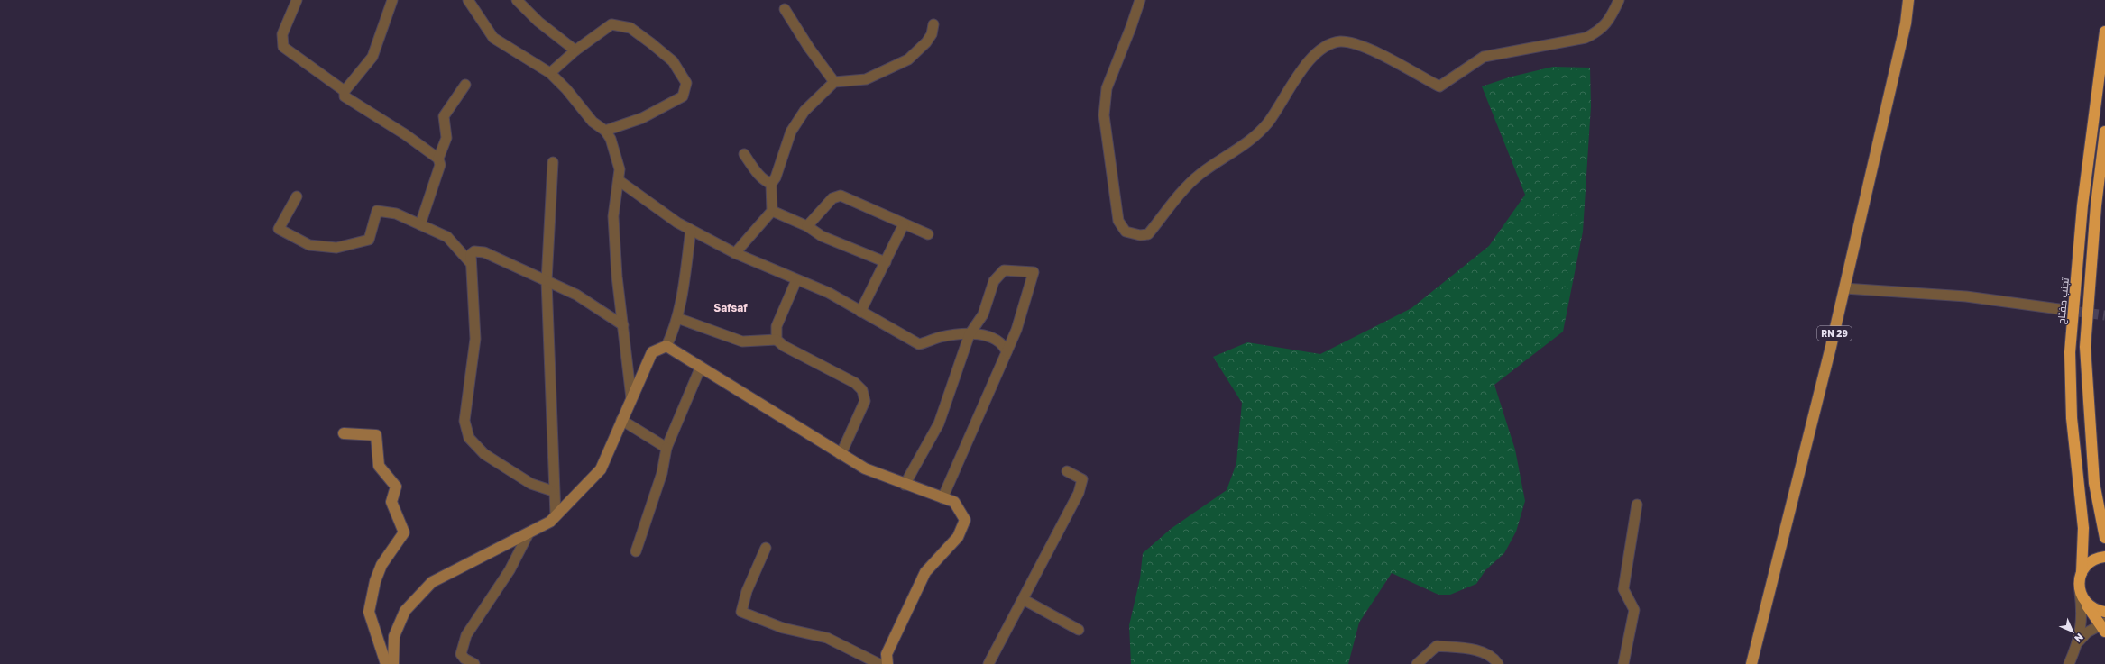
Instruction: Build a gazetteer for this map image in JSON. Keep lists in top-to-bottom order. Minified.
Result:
{"streets":{"highway":["تجنب مفتاح"],"main road":["RN 29"]},"districts":["Safsaf"],"north":"bottom right"}
